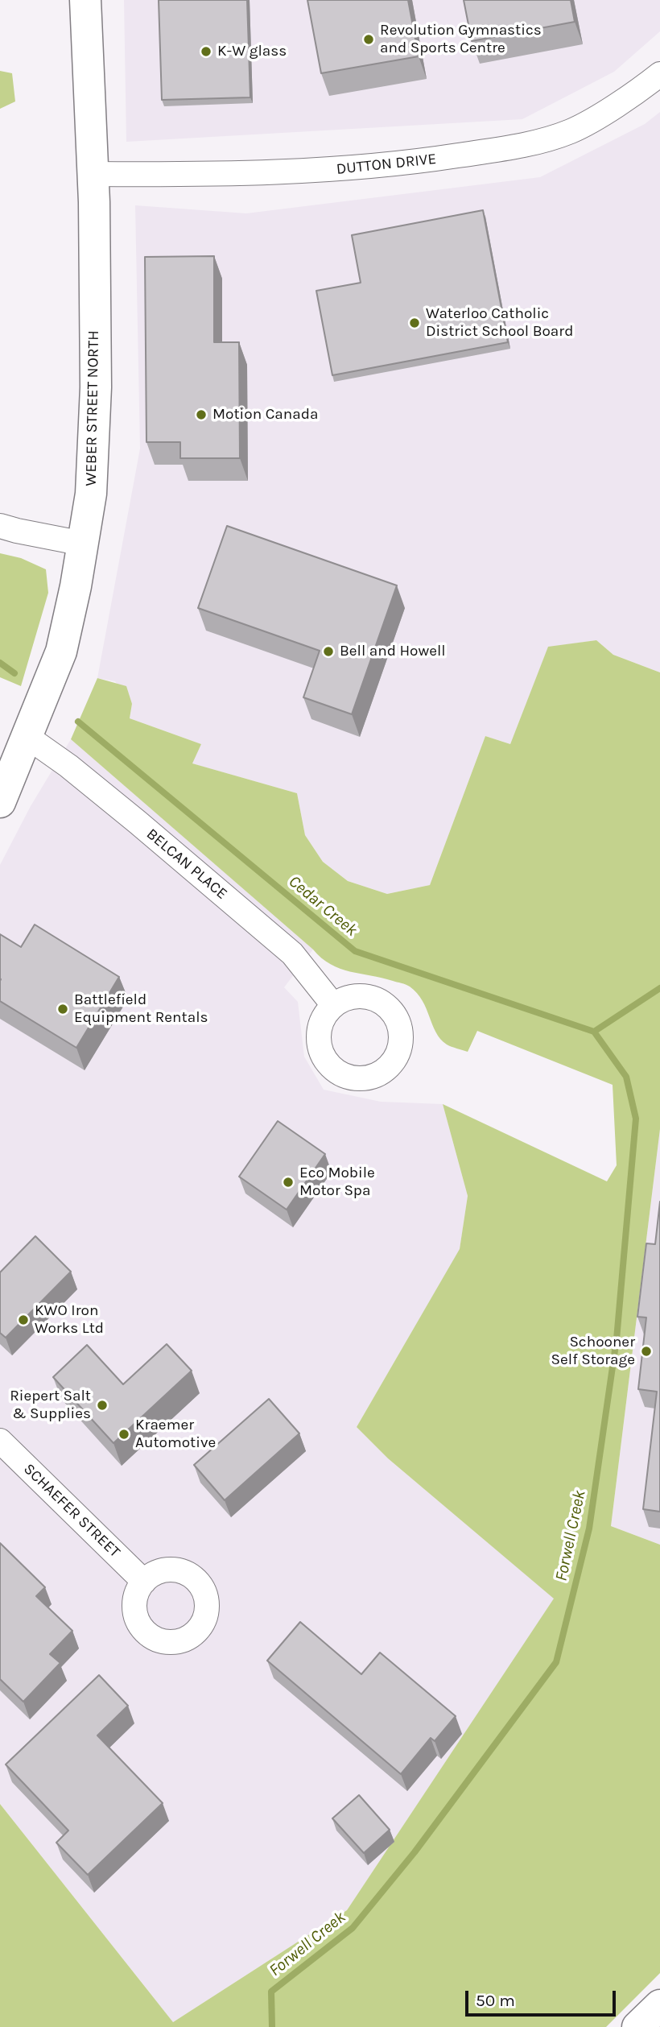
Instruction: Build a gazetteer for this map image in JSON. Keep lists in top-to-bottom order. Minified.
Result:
{"streets":{"main road":["WEBER STREET NORTH"],"street":["DUTTON DRIVE","BELCAN PLACE","SCHAEFER STREET"]},"crossings":[["DUTTON DRIVE","WEBER STREET NORTH"],["WEBER STREET NORTH","BELCAN PLACE"]],"water":["Cedar Creek","Forwell Creek"],"places":["Revolution Gymnastics and Sports Centre","K-W glass","Waterloo Catholic District School Board","Motion Canada","Bell and Howell","Battlefield Equipment Rentals","Eco Mobile Motor Spa","KWO Iron Works Ltd","Schooner Self Storage","Riepert Salt & Supplies","Kraemer Automotive"],"scale_bar":"50 m"}
